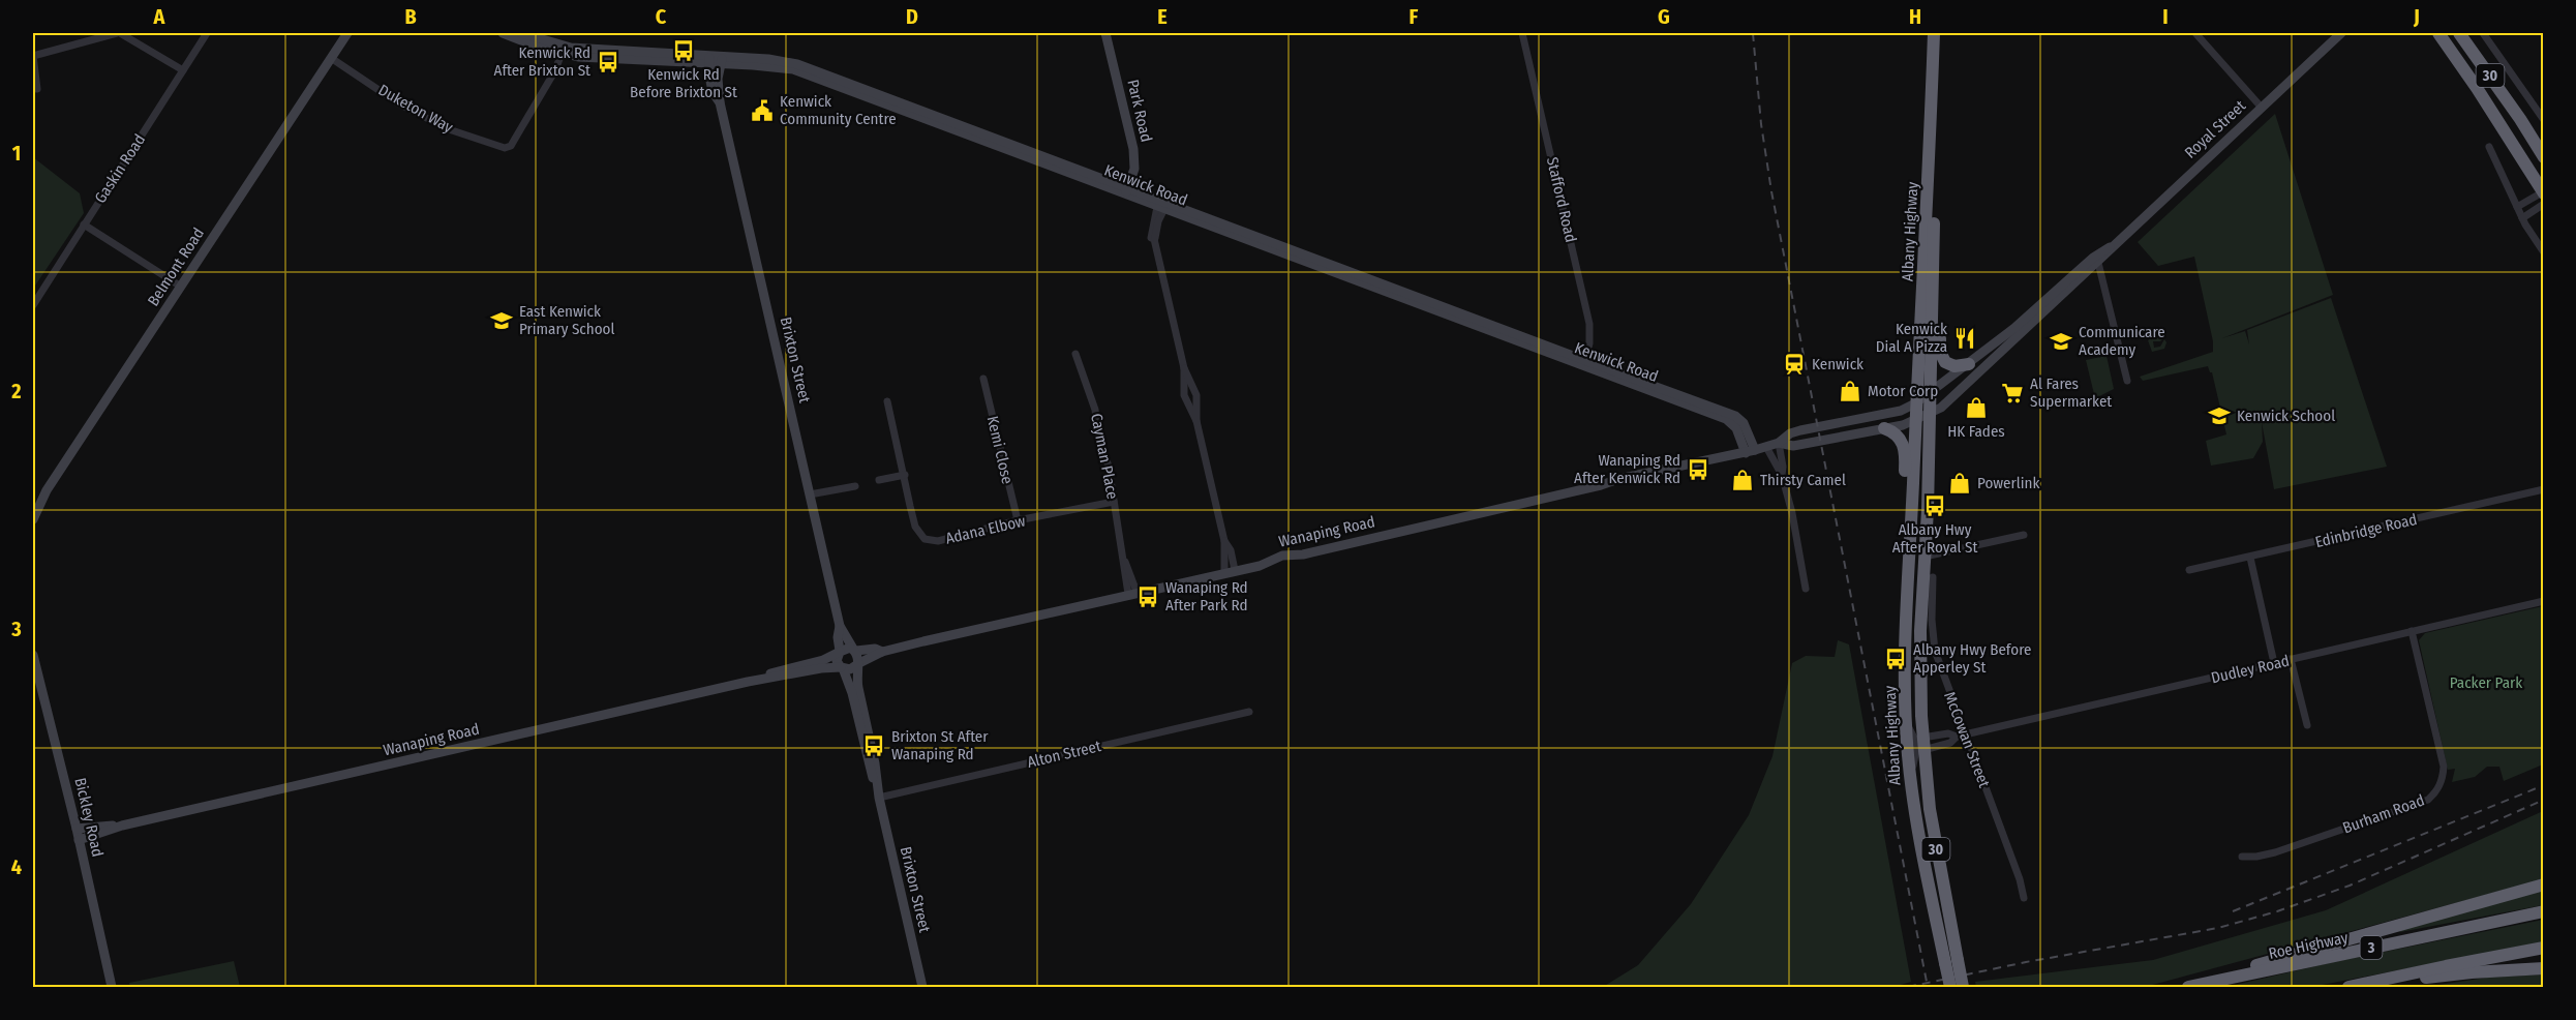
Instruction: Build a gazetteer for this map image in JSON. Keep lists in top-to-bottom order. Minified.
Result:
{"streets":{"highway":["30","Albany Highway","Roe Highway","3"],"main road":["Park Road","Royal Street","Kenwick Road","Belmont Road","Brixton Street","Wanaping Road","Bickley Road"],"street":["Duketon Way","Gaskin Road","Stafford Road","Kemi Close","Cayman Place","Adana Elbow","Edinbridge Road","Dudley Road","McCowan Street","Alton Street","Burham Road"]},"crossings":[["Duketon Way","Kenwick Road"],["Duketon Way","Belmont Road"],["Park Road","Kenwick Road"],["Royal Street","Albany Highway"],["Royal Street","Wanaping Road"],["Kenwick Road","Stafford Road"],["Kenwick Road","Brixton Street"],["Kenwick Road","Wanaping Road"],["Albany Highway","Wanaping Road"],["Albany Highway","Dudley Road"],["Brixton Street","Wanaping Road"],["Brixton Street","Alton Street"],["Kemi Close","Adana Elbow"],["Cayman Place","Adana Elbow"],["Cayman Place","Wanaping Road"],["Wanaping Road","Bickley Road"],["Dudley Road","McCowan Street"],["Dudley Road","Burham Road"]],"parks":["Packer Park"],"places":{"bus stop":["Kenwick Rd Before Brixton St","Kenwick Rd After Brixton St","Wanaping Rd After Kenwick Rd","Albany Hwy After Royal St","Wanaping Rd After Park Rd","Albany Hwy Before Apperley St","Brixton St After Wanaping Rd"],"public building":["Kenwick Community Centre"],"school or university":["East Kenwick Primary School","Communicare Academy","Kenwick School"],"restaurant":["Kenwick Dial A Pizza"],"station":["Kenwick"],"shop":["Motor Corp","HK Fades","Thirsty Camel","Powerlink"],"supermarket":["Al Fares Supermarket"]},"grid":{"columns":["A","B","C","D","E","F","G","H","I","J"],"rows":["1","2","3","4"]}}
